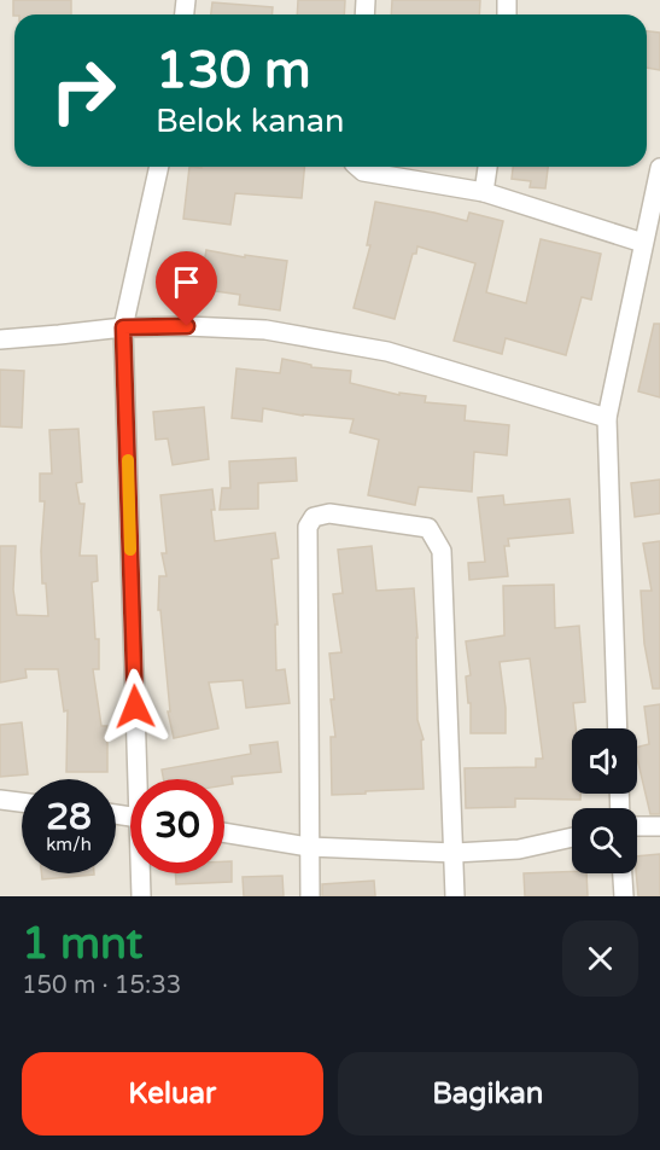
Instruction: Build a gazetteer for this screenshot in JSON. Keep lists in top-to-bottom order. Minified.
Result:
{"page":{"turn":["130 m","Belok kanan"],"speed":"28 km/h","limit":"30","heading":["1 mnt","150 m · 15:33"],"buttons":["Keluar","Bagikan"]}}
